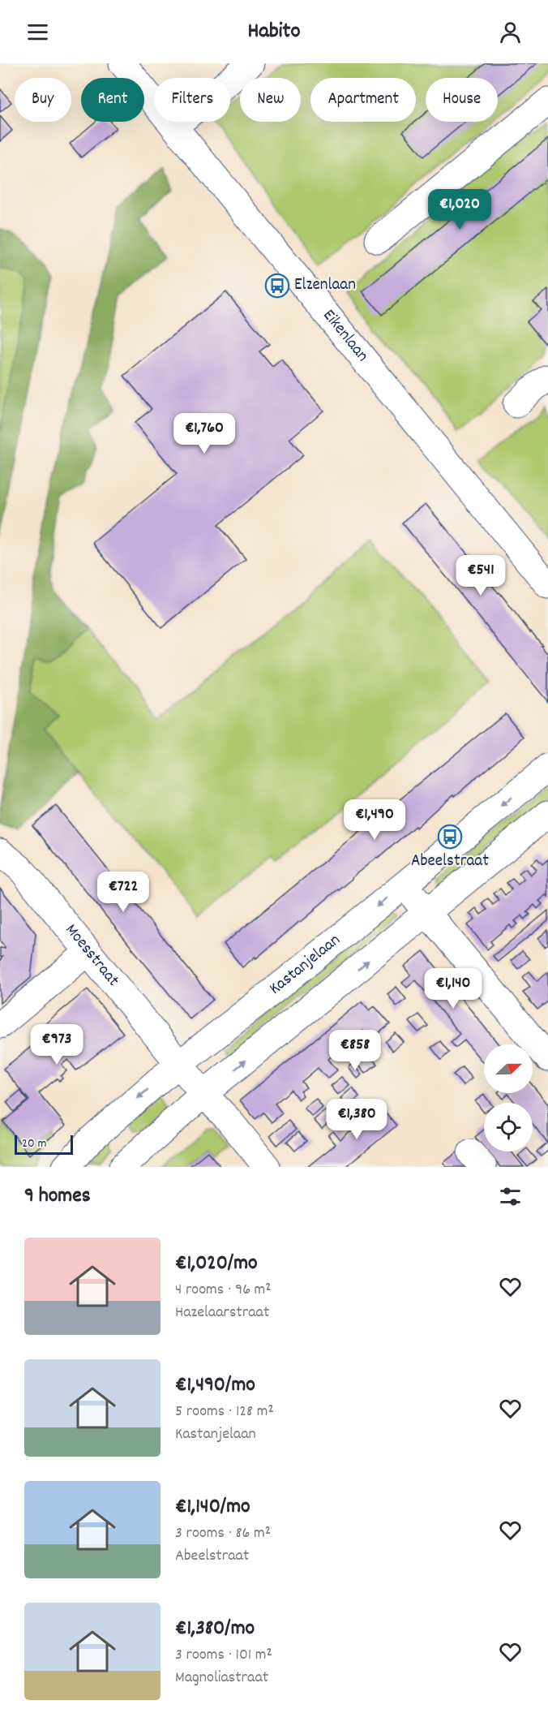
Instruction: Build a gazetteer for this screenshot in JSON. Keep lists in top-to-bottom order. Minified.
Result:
{"streets":{"street":["Eikenlaan","Moesstraat","Kastanjelaan"]},"crossings":[["Moesstraat","Kastanjelaan"]],"places":{"bus stop":["Elzenlaan","Abeelstraat"]},"scale_bar":"20 m","north":"right","page":{"header":"Habito","chip":["Buy","Rent","Filters","New","Apartment","House"],"price":["€1,020","€1,760","€541","€1,490","€722","€1,140","€973","€858","€1,380"],"scale":"20 m","heading":"9 homes","list":[{"name":"€1,020/mo","note":"4 rooms · 96 m² · Hazelaarstraat"},{"name":"€1,490/mo","note":"5 rooms · 128 m² · Kastanjelaan"},{"name":"€1,140/mo","note":"3 rooms · 86 m² · Abeelstraat"},{"name":"€1,380/mo","note":"3 rooms · 101 m² · Magnoliastraat"}]}}
